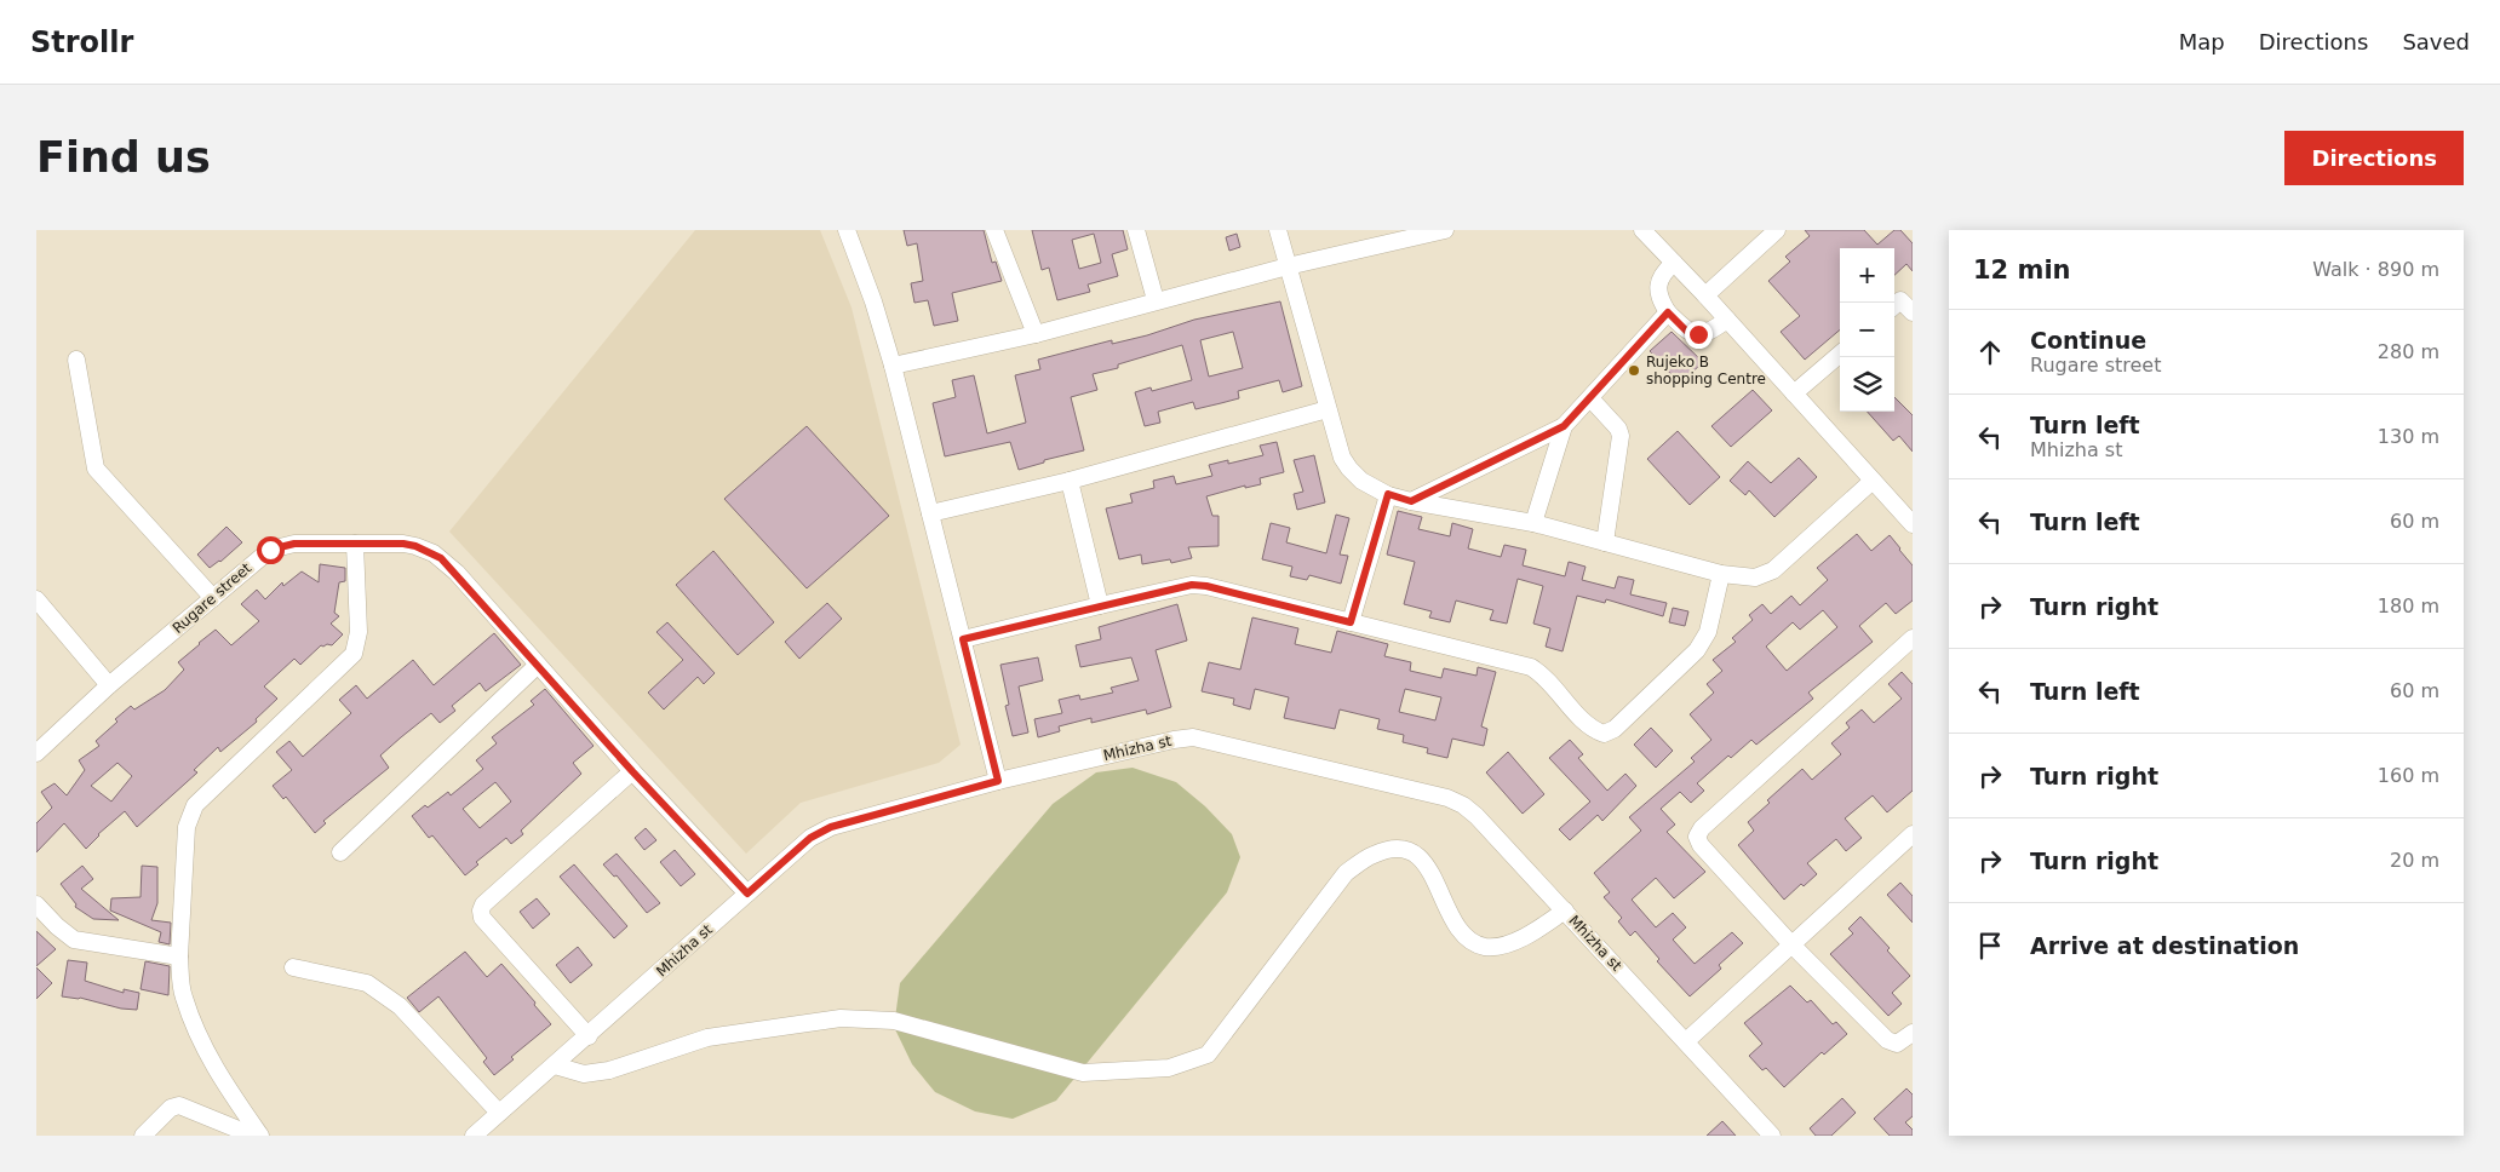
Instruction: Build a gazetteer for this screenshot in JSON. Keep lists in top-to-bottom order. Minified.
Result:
{"streets":{"street":["Rugare street","Mhizha st"]},"crossings":[["Rugare street","Mhizha st"]],"places":["Rujeko B shopping Centre"],"page":{"header":"Strollr","nav":["Map","Directions","Saved"],"buttons":"Directions","title":"Find us","heading":["12 min","Walk · 890 m"],"map_buttons":["+","−"],"list":[["Continue","Rugare street","280 m"],["Turn left","Mhizha st","130 m"],["Turn left","60 m"],["Turn right","180 m"],["Turn left","60 m"],["Turn right","160 m"],["Turn right","20 m"],"Arrive at destination"]}}
